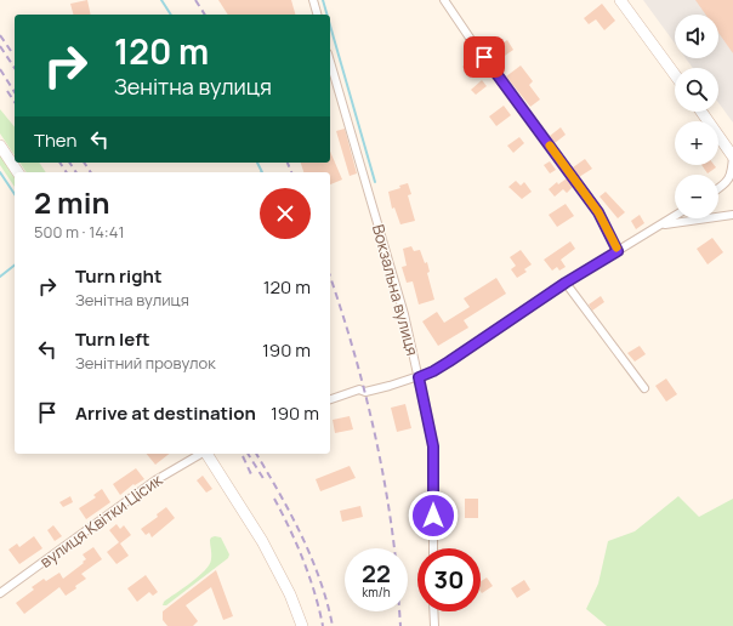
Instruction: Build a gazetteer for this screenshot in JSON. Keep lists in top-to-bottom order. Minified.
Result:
{"streets":{"street":["Вокзальна вулиця","вулиця Квітки Цісик"]},"page":{"map_buttons":["+","−"],"turn":["120 m","Зенітна вулиця"],"then":"Then","heading":["2 min","500 m · 14:41"],"list":[{"name":"Turn right","note":"Зенітна вулиця","value":"120 m"},{"name":"Turn left","note":"Зенітний провулок","value":"190 m"},{"name":"Arrive at destination","value":"190 m"}],"speed":"22 km/h","limit":"30"}}
